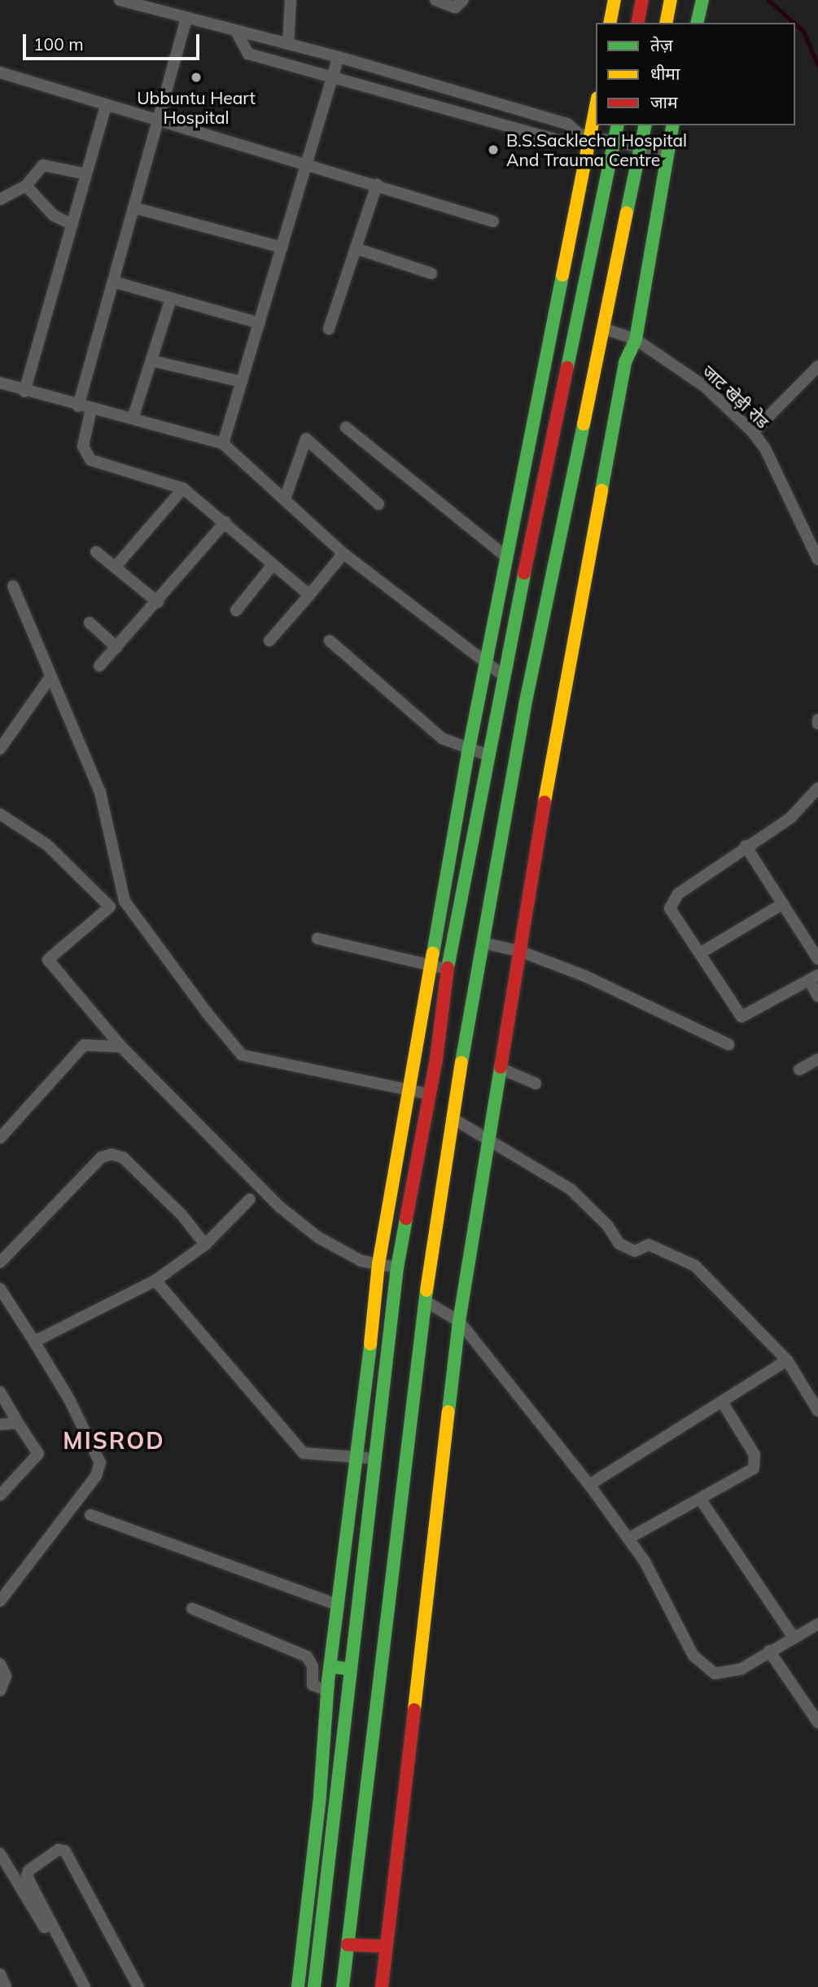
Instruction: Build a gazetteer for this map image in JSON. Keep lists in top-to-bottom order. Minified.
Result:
{"streets":{"street":["जाट खेड़ी रोड"]},"districts":["MISROD"],"places":["Ubbuntu Heart Hospital","B.S.Sacklecha Hospital And Trauma Centre"],"legend":["तेज़","धीमा","जाम"],"scale_bar":"100 m"}
